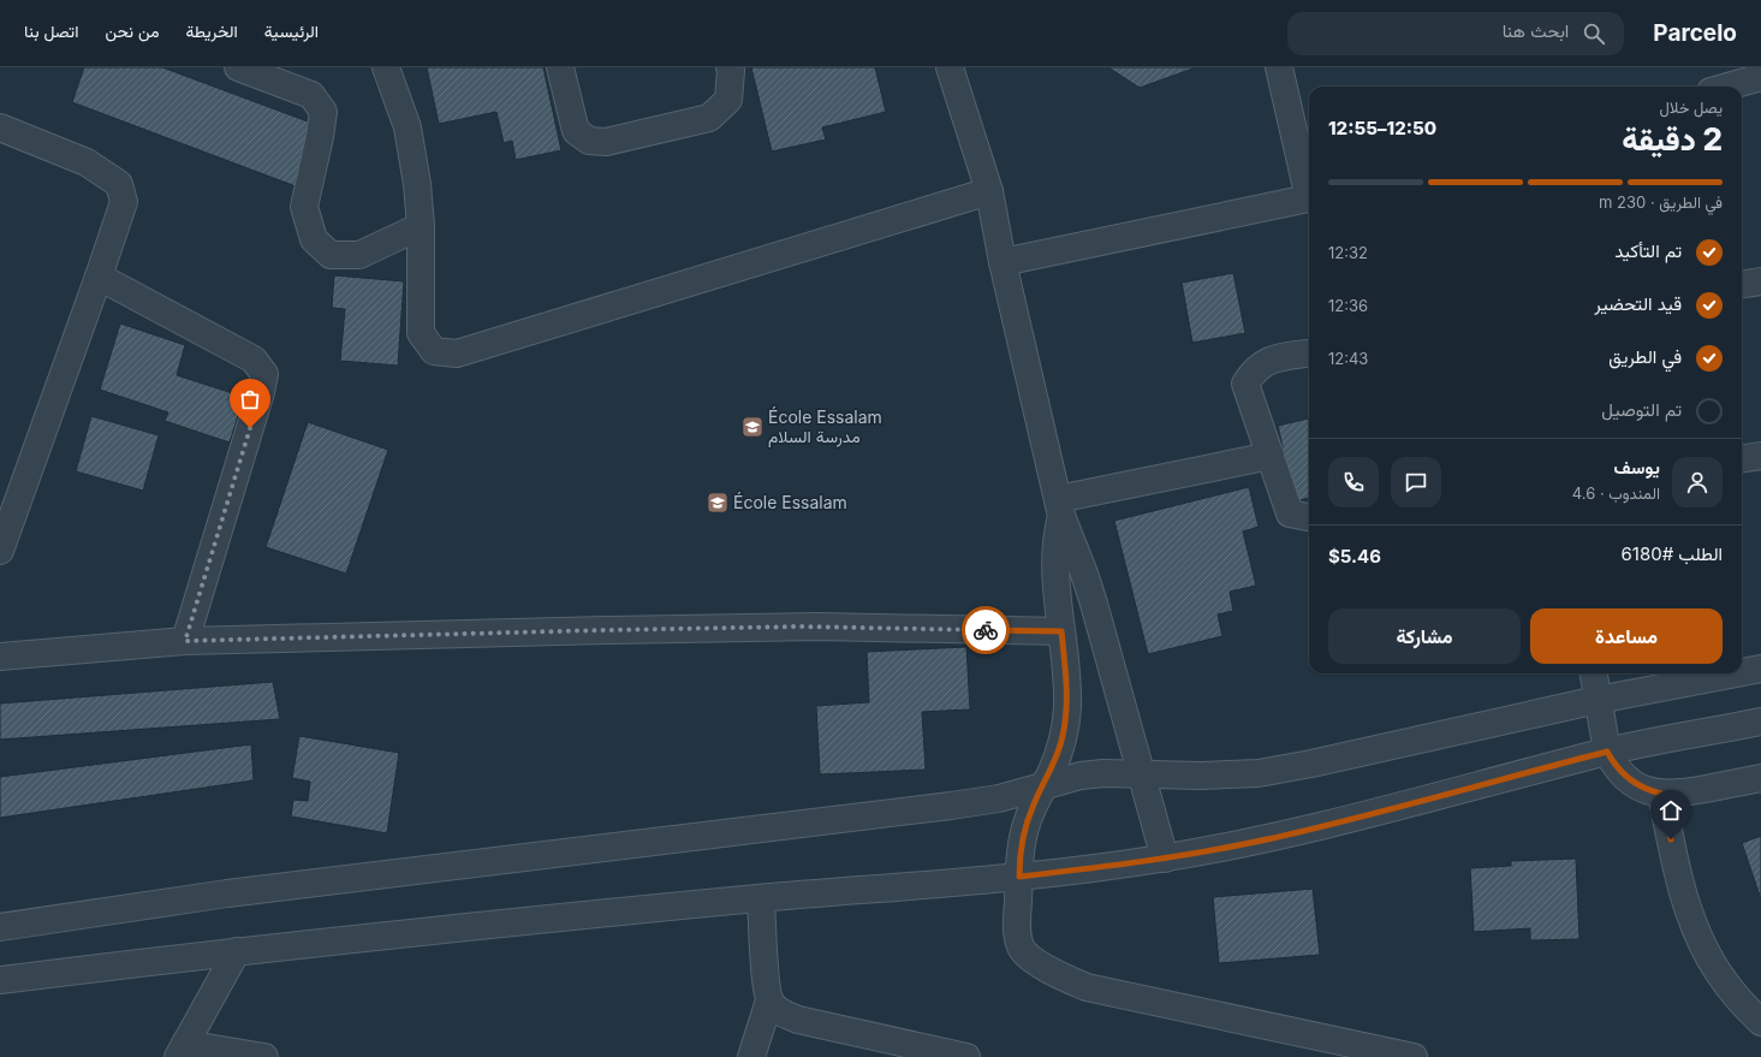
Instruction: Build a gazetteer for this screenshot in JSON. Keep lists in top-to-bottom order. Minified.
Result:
{"places":{"school or university":["École Essalam مدرسة السلام","École Essalam"]},"page":{"header":"Parcelo","search":"ابحث هنا","nav":["الرئيسية","الخريطة","من نحن","اتصل بنا"],"heading":["2 دقيقة","يصل خلال","12:50–12:55"],"panel":["يوسف","المندوب · 4.6","الطلب #6180","$5.46"],"bar":"في الطريق · 230 m","list":[["تم التأكيد","12:32"],["قيد التحضير","12:36"],["في الطريق","12:43"],"تم التوصيل"],"buttons":["مساعدة","مشاركة"]}}
